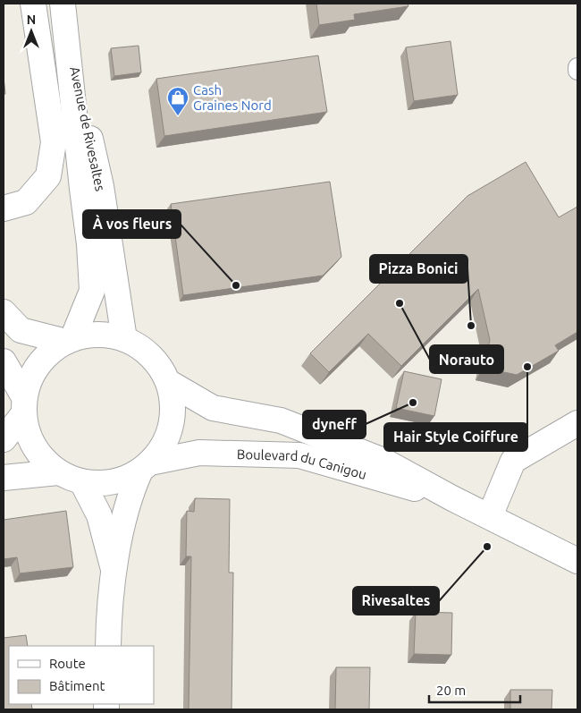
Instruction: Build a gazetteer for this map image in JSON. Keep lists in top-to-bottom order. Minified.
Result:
{"streets":{"street":["Avenue de Rivesaltes","Boulevard du Canigou"]},"crossings":[["Avenue de Rivesaltes","Boulevard du Canigou"]],"places":{"shop":["Cash Graines Nord"],"other":["À vos fleurs","Norauto","Pizza Bonici","Hair Style Coiffure","dyneff","Rivesaltes"]},"legend":["Route","Bâtiment"],"scale_bar":"20 m","north":"top"}
